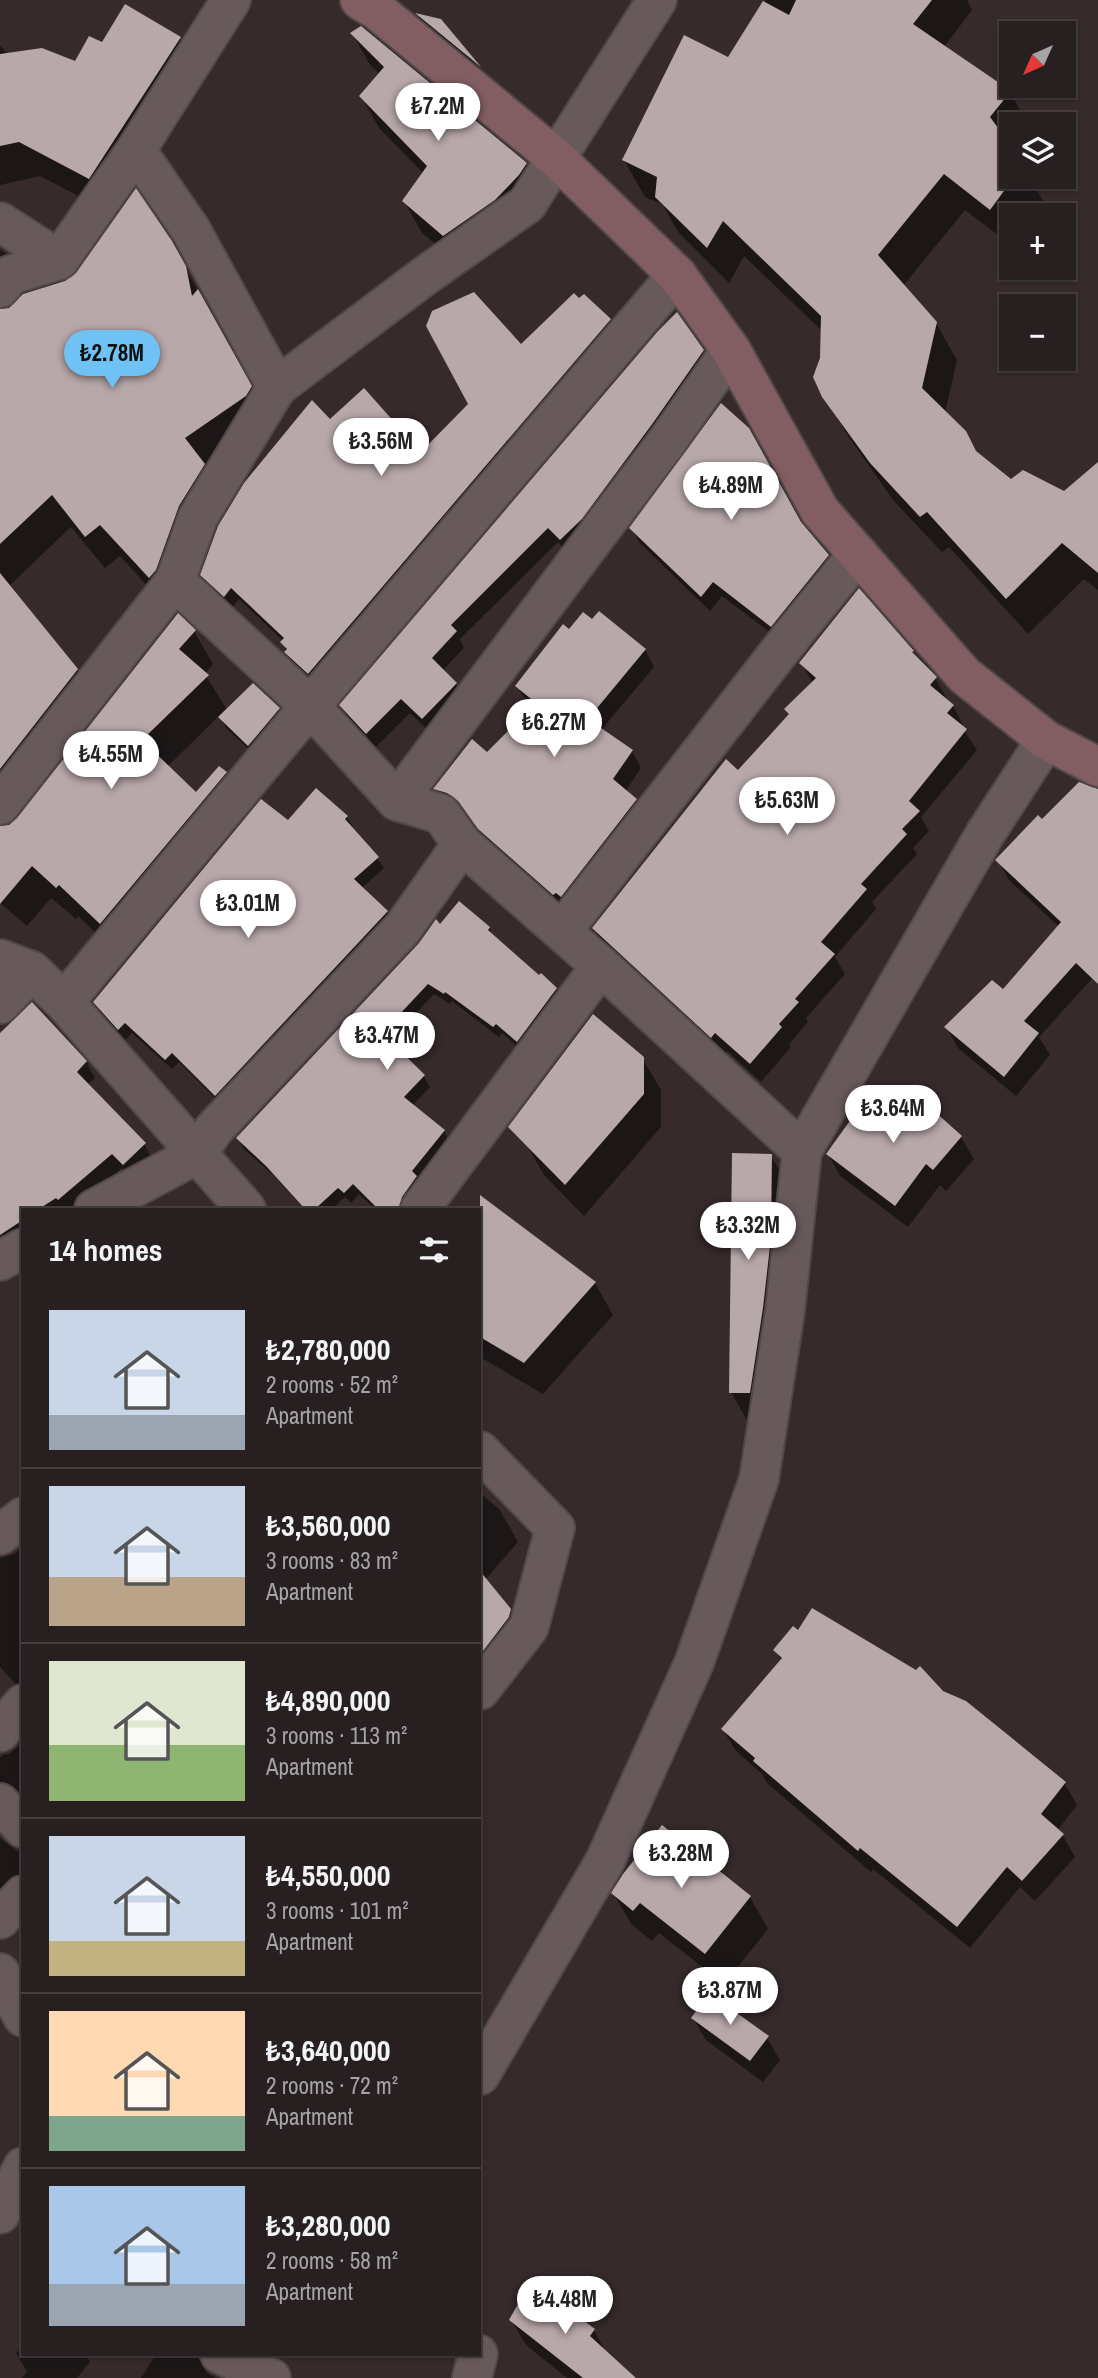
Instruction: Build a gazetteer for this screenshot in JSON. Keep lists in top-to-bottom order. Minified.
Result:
{"north":"bottom left","page":{"map_buttons":["+","−"],"price":["₺7.2M","₺2.78M","₺3.56M","₺4.89M","₺6.27M","₺4.55M","₺5.63M","₺3.01M","₺3.47M","₺3.64M","₺3.32M","₺3.28M","₺3.87M","₺4.48M"],"heading":"14 homes","list":[{"name":"₺2,780,000","note":"2 rooms · 52 m² · Apartment"},{"name":"₺3,560,000","note":"3 rooms · 83 m² · Apartment"},{"name":"₺4,890,000","note":"3 rooms · 113 m² · Apartment"},{"name":"₺4,550,000","note":"3 rooms · 101 m² · Apartment"},{"name":"₺3,640,000","note":"2 rooms · 72 m² · Apartment"},{"name":"₺3,280,000","note":"2 rooms · 58 m² · Apartment"}]}}
